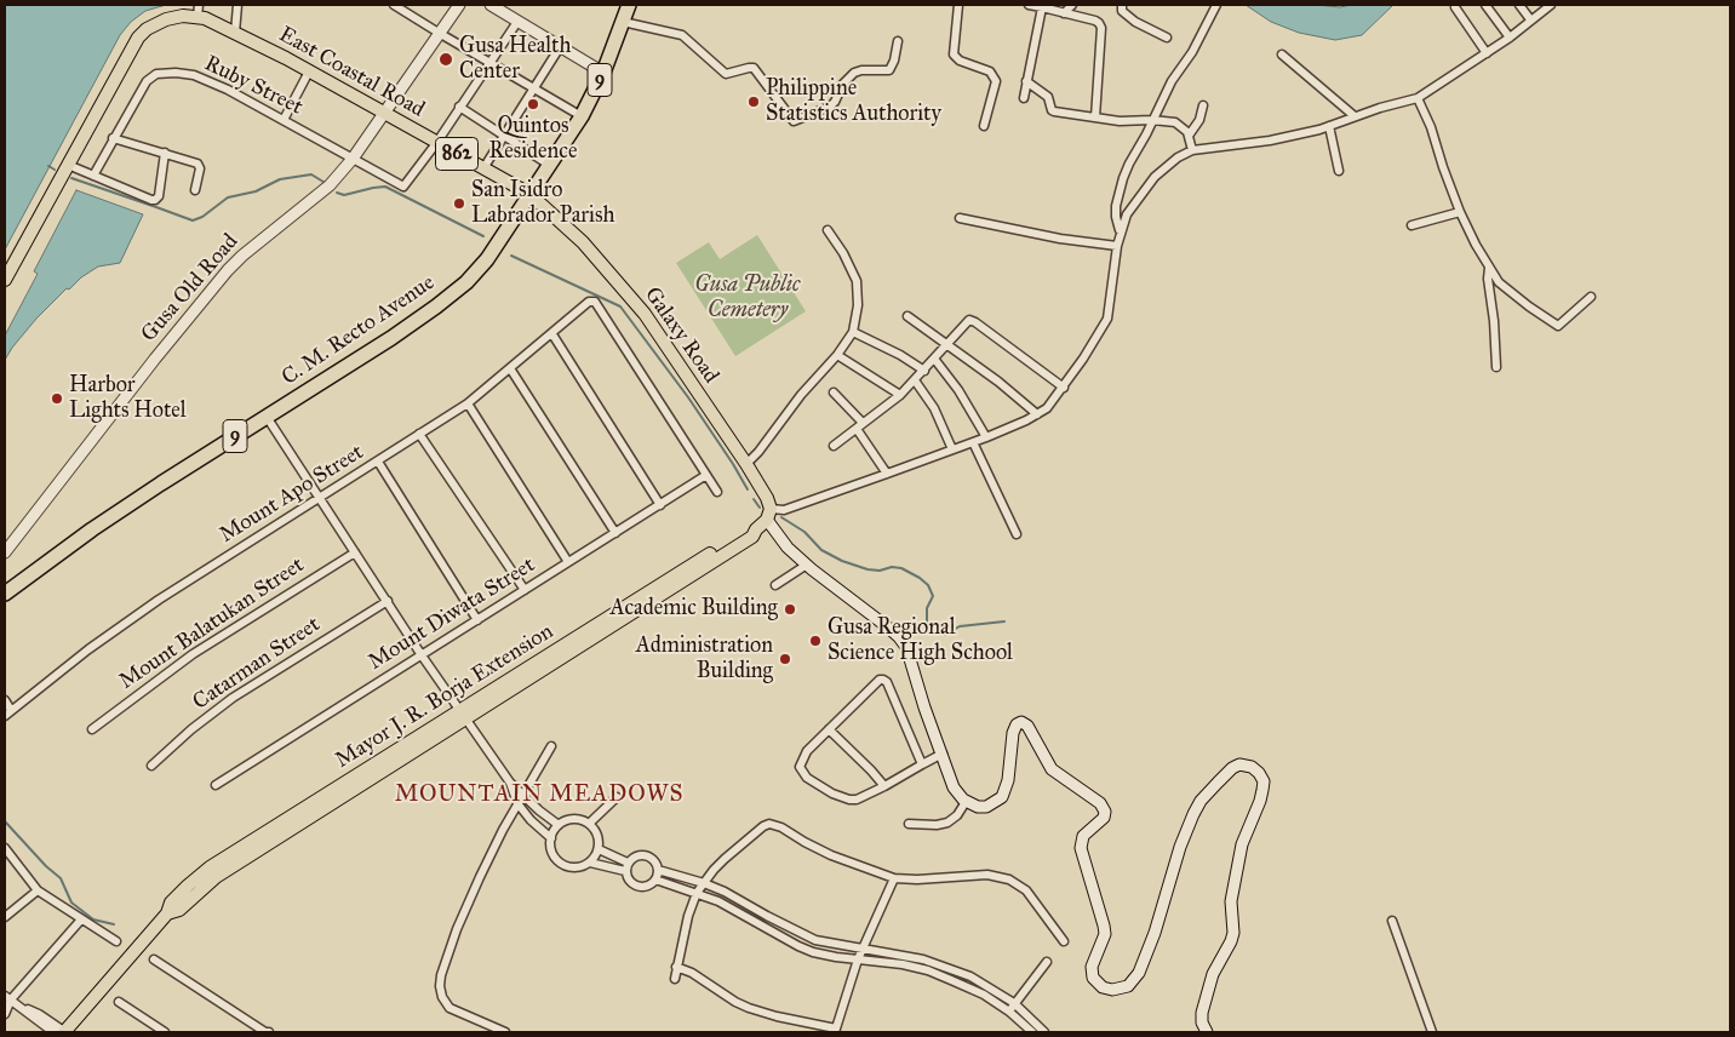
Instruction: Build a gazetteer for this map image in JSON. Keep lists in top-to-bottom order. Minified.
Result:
{"streets":{"highway":["9","C. M. Recto Avenue"],"main road":["East Coastal Road","862","Gusa Old Road","Galaxy Road","Mayor J. R. Borja Extension"],"street":["Ruby Street","Mount Apo Street","Mount Diwata Street","Mount Balatukan Street","Catarman Street"]},"crossings":[["East Coastal Road","Ruby Street"],["East Coastal Road","Gusa Old Road"],["East Coastal Road","C. M. Recto Avenue"],["East Coastal Road","Galaxy Road"],["Ruby Street","Gusa Old Road"],["C. M. Recto Avenue","Galaxy Road"],["Galaxy Road","Mayor J. R. Borja Extension"],["Mount Apo Street","Mount Diwata Street"]],"districts":["MOUNTAIN MEADOWS"],"parks":["Gusa Public Cemetery"],"places":["Gusa Health Center","Philippine Statistics Authority","Quintos Residence","San Isidro Labrador Parish","Harbor Lights Hotel","Academic Building","Gusa Regional Science High School","Administration Building"]}
